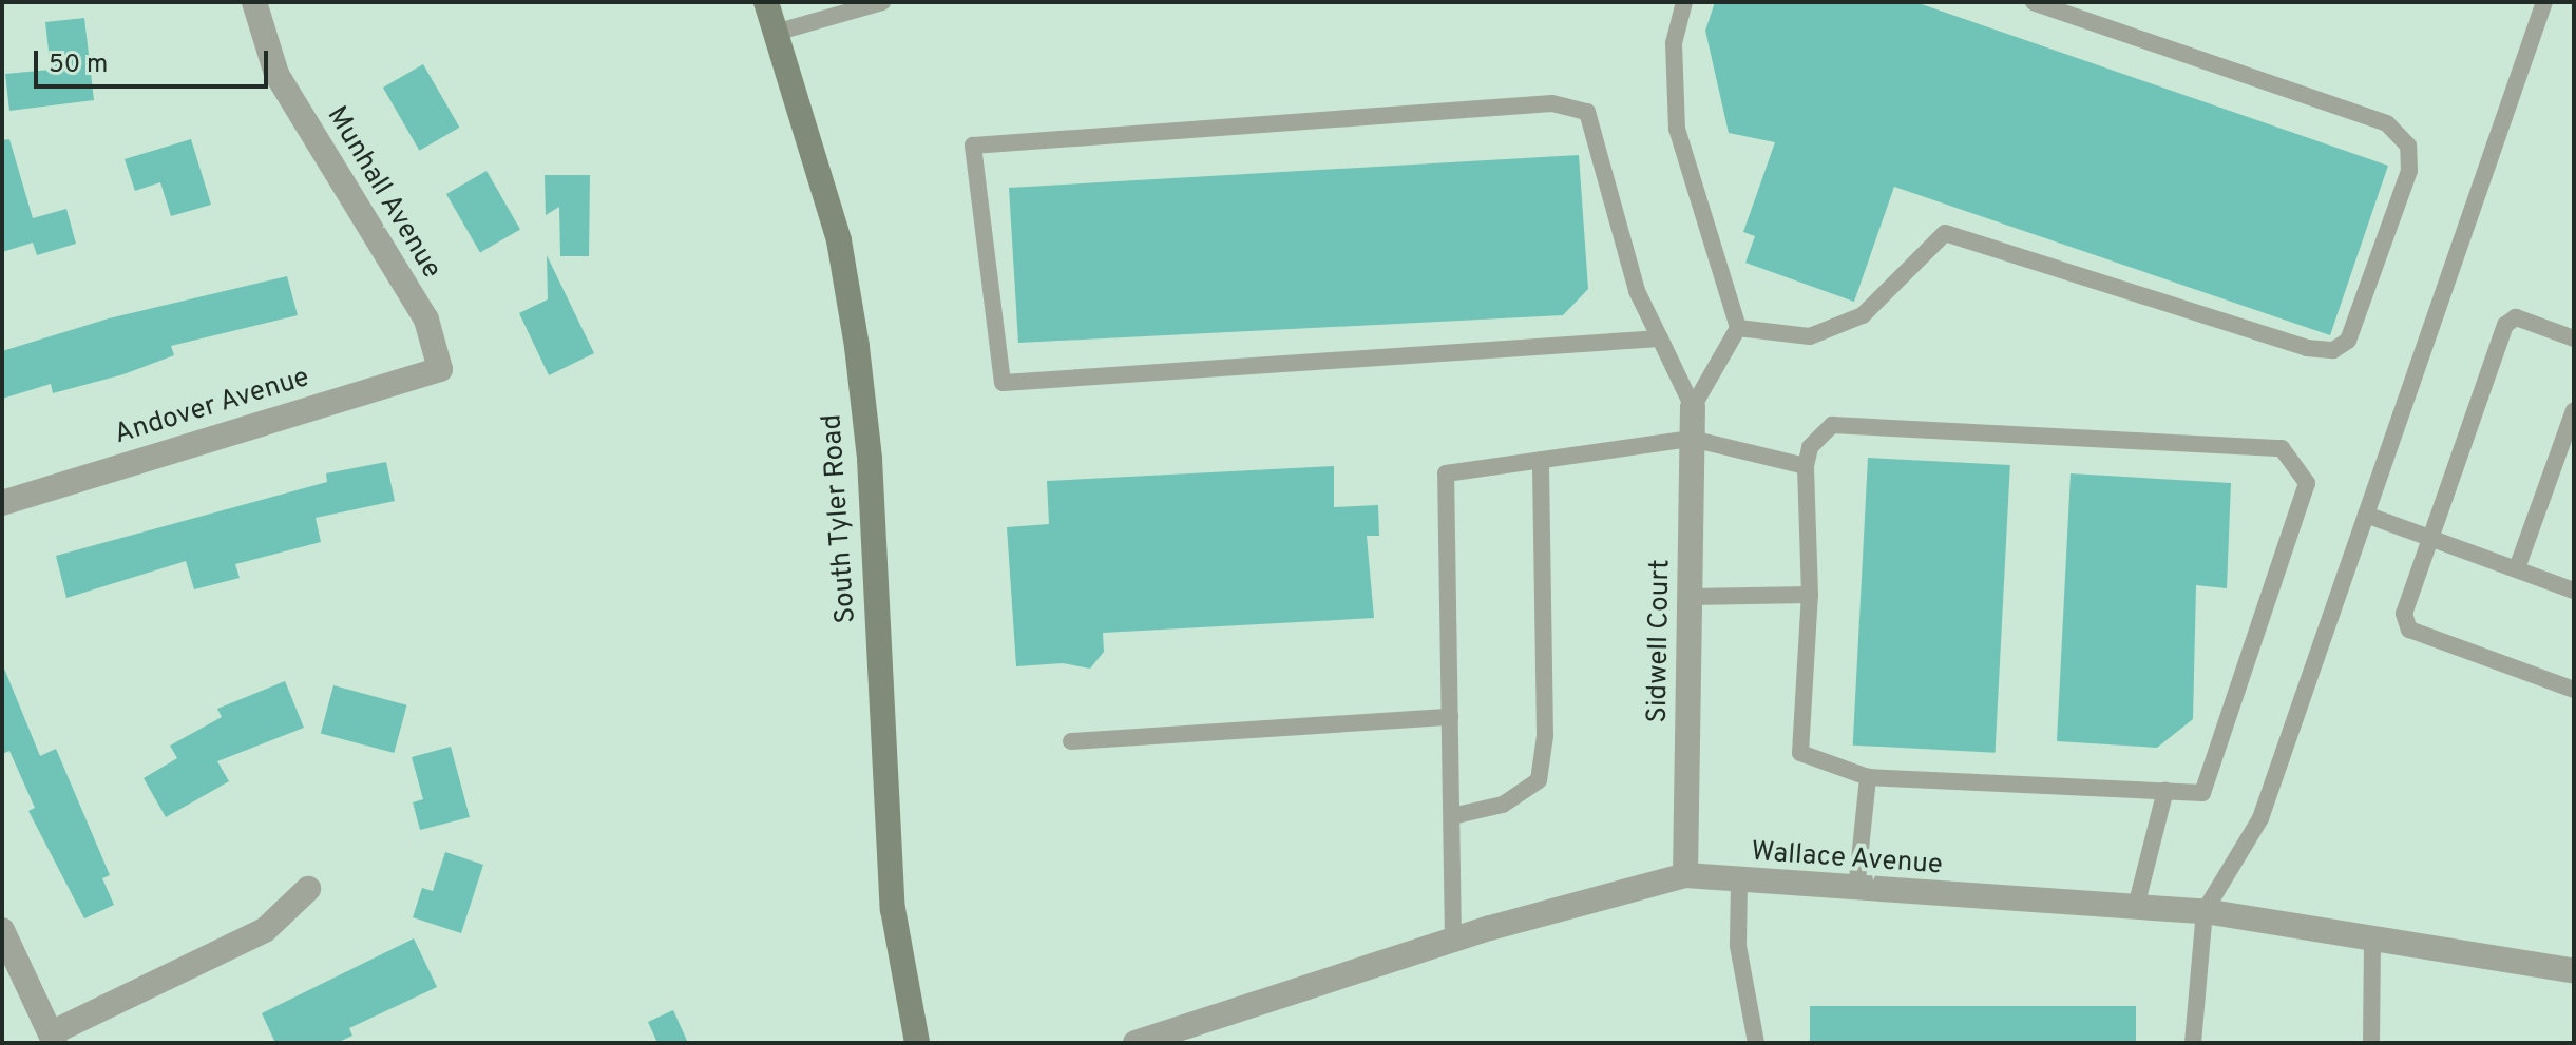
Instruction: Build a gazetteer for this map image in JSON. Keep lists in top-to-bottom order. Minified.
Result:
{"streets":{"street":["Munhall Avenue","Andover Avenue","South Tyler Road","Sidwell Court","Wallace Avenue"]},"crossings":[["Munhall Avenue","Andover Avenue"],["Sidwell Court","Wallace Avenue"]],"scale_bar":"50 m"}
